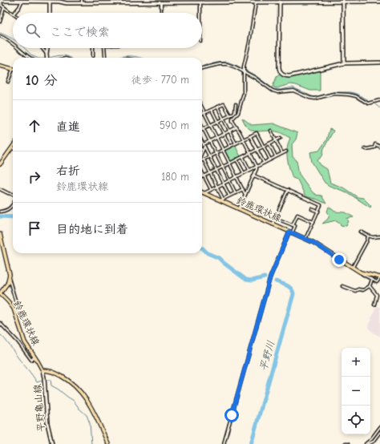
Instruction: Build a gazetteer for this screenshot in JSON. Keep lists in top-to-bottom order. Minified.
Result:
{"streets":{"main road":["鈴鹿環状線"],"street":["平野亀山線"]},"crossings":[["鈴鹿環状線","平野亀山線"]],"water":["平野川"],"page":{"search":"ここで検索","heading":["10 分","徒歩 · 770 m"],"list":[["直進","590 m"],["右折","鈴鹿環状線","180 m"],"目的地に到着"],"map_buttons":["+","−"]}}
